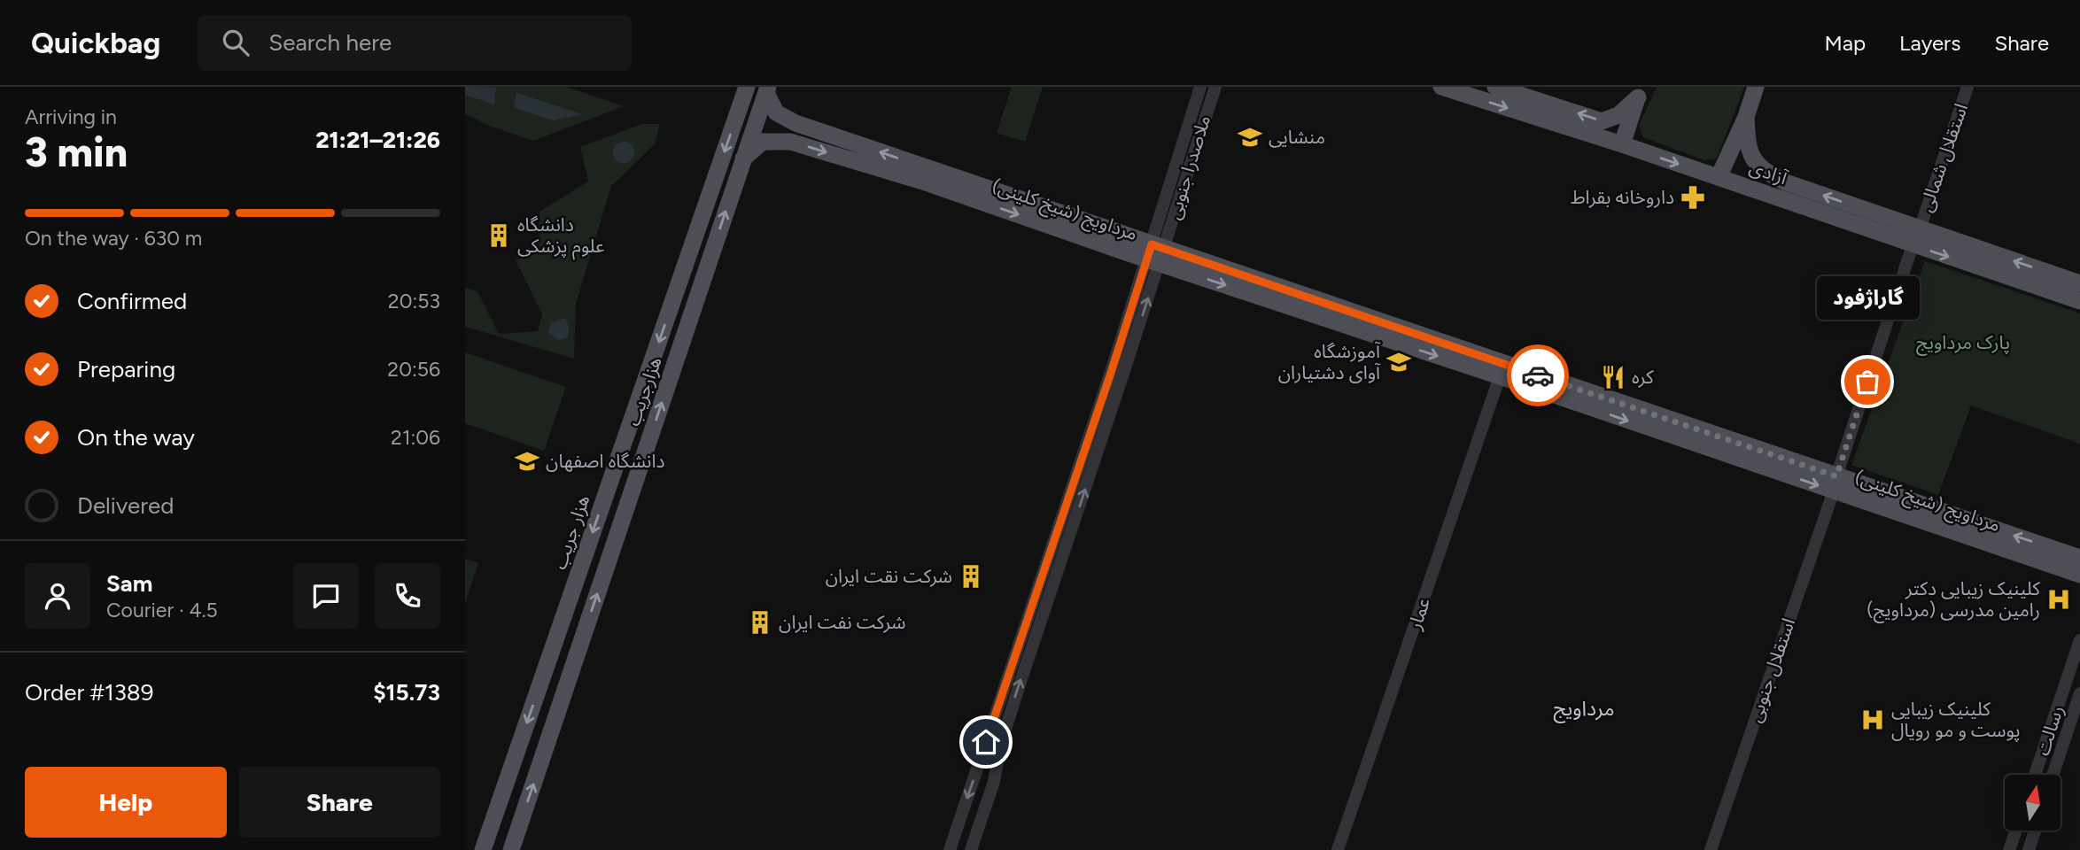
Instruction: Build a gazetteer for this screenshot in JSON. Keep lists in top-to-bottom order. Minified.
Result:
{"streets":{"main road":["آزادی","مرداویج (شیخ کلینی)","هزارجریب","هزار جریب"],"street":["استقلال شمالی","ملاصدرا جنوبی","عمار","استقلال جنوبی","رسالت"]},"crossings":[["استقلال شمالی","آزادی"],["استقلال شمالی","مرداویج (شیخ کلینی)"],["استقلال شمالی","استقلال جنوبی"],["ملاصدرا جنوبی","مرداویج (شیخ کلینی)"],["مرداویج (شیخ کلینی)","هزارجریب"],["مرداویج (شیخ کلینی)","عمار"],["مرداویج (شیخ کلینی)","استقلال جنوبی"]],"one_way":["هزارجریب","هزار جریب"],"districts":["مرداویج"],"parks":["پارک مرداویج"],"places":{"school or university":["منشایی","آموزشگاه آوای دشتیاران","دانشگاه اصفهان"],"pharmacy":["داروخانه بقراط"],"building":["دانشگاه علوم پزشکی","شرکت نقت ایران","شرکت نفت ایران"],"restaurant":["کره"],"other":["گاراژفود"],"hospital":["کلینیک زیبایی دکتر رامین مدرسی (مرداویج)","کلینیک زیبایی پوست و مو رویال"]},"north":"top","page":{"header":"Quickbag","search":"Search here","nav":["Map","Layers","Share"],"heading":["3 min","Arriving in","21:21–21:26"],"panel":["Sam","Courier · 4.5","Order #1389","$15.73"],"bar":"On the way · 630 m","list":[["Confirmed","20:53"],["Preparing","20:56"],["On the way","21:06"],"Delivered"],"bubble":"گاراژفود","buttons":["Help","Share"]}}
